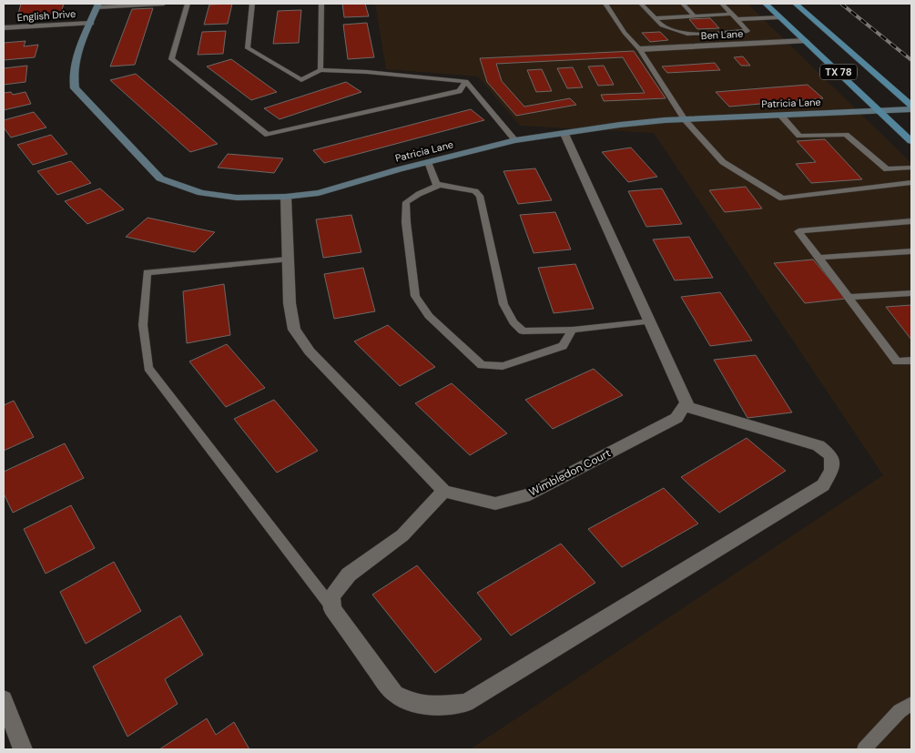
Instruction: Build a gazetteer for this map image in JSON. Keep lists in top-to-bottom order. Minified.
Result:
{"streets":{"main road":["TX 78"],"street":["English Drive","Ben Lane","Patricia Lane","Wimbledon Court"]},"crossings":[["English Drive","Patricia Lane"],["Ben Lane","TX 78"],["TX 78","Patricia Lane"]]}
